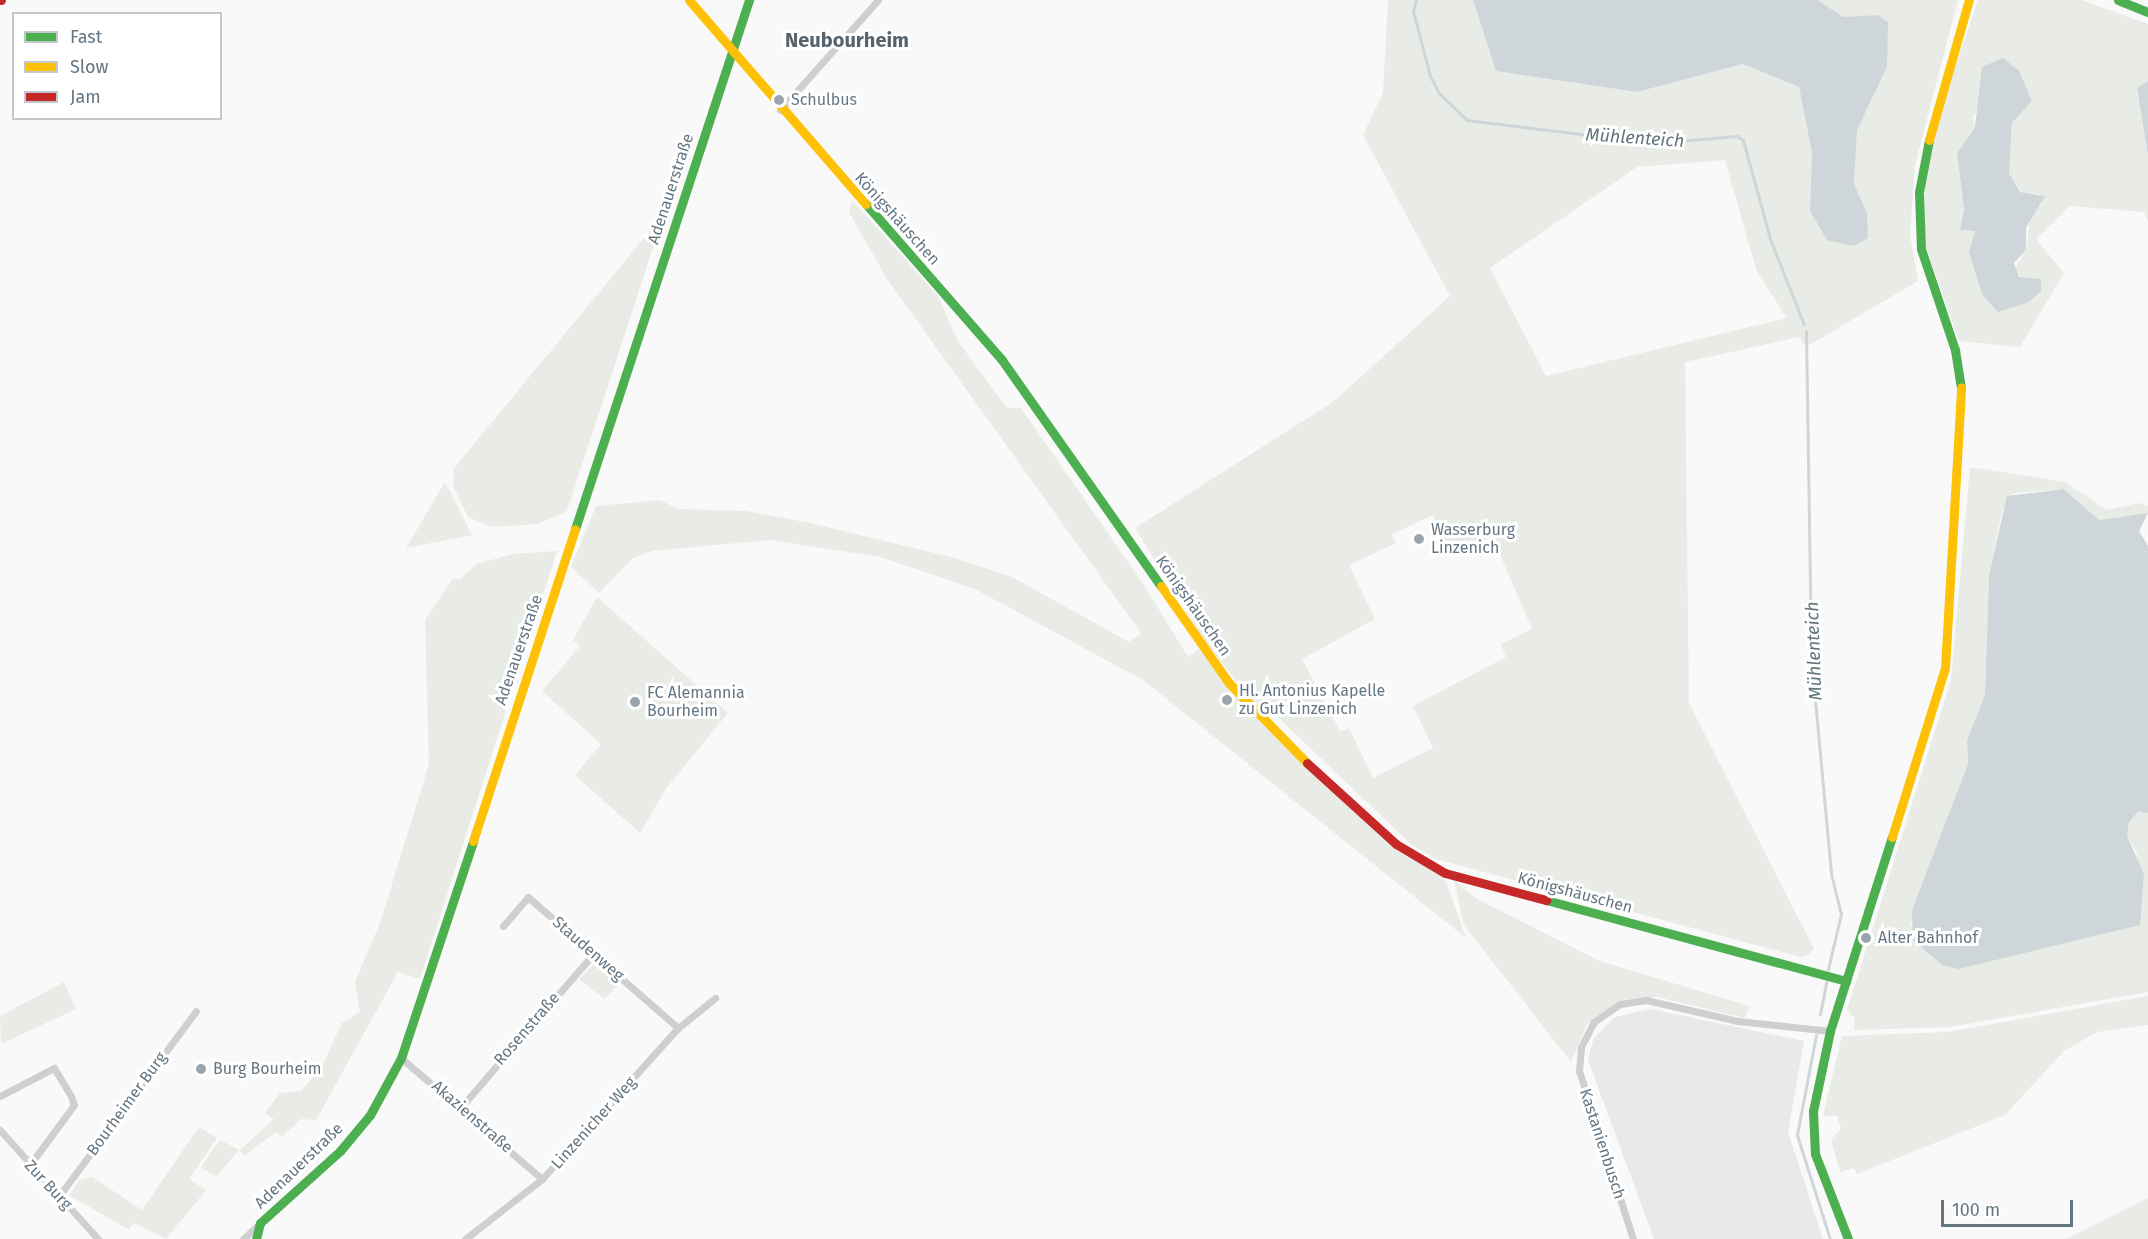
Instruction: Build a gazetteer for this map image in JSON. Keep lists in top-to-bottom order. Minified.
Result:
{"streets":{"street":["Adenauerstraße","Königshäuschen","Staudenweg","Rosenstraße","Bourheimer Burg","Akazienstraße","Linzenicher Weg","Kastanienbusch","Zur Burg"]},"crossings":[["Adenauerstraße","Königshäuschen"],["Adenauerstraße","Akazienstraße"],["Staudenweg","Rosenstraße"],["Staudenweg","Linzenicher Weg"],["Rosenstraße","Akazienstraße"],["Bourheimer Burg","Zur Burg"],["Akazienstraße","Linzenicher Weg"]],"districts":["Neubourheim"],"water":["Mühlenteich"],"places":["Schulbus","Wasserburg Linzenich","Hl. Antonius Kapelle zu Gut Linzenich","FC Alemannia Bourheim","Alter Bahnhof","Burg Bourheim"],"legend":["Fast","Slow","Jam"],"scale_bar":"100 m"}
